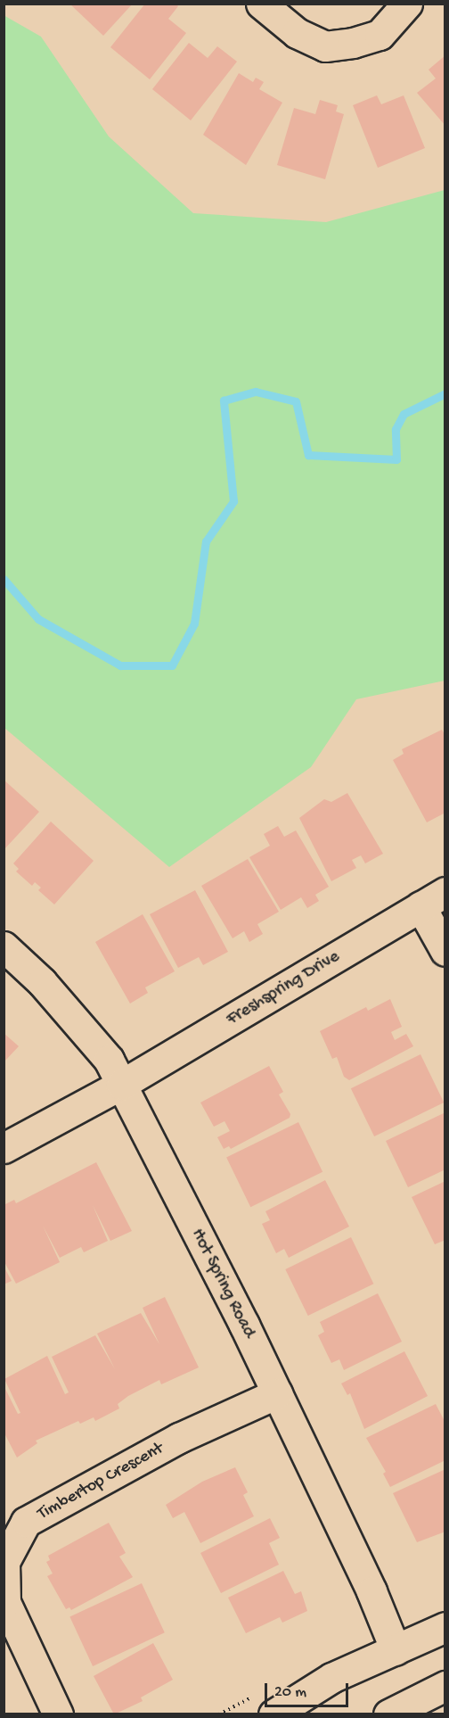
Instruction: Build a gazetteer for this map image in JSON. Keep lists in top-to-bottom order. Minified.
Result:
{"streets":{"street":["Freshspring Drive","Hot Spring Road","Timbertop Crescent"]},"crossings":[["Freshspring Drive","Hot Spring Road"],["Hot Spring Road","Timbertop Crescent"]],"scale_bar":"20 m"}
